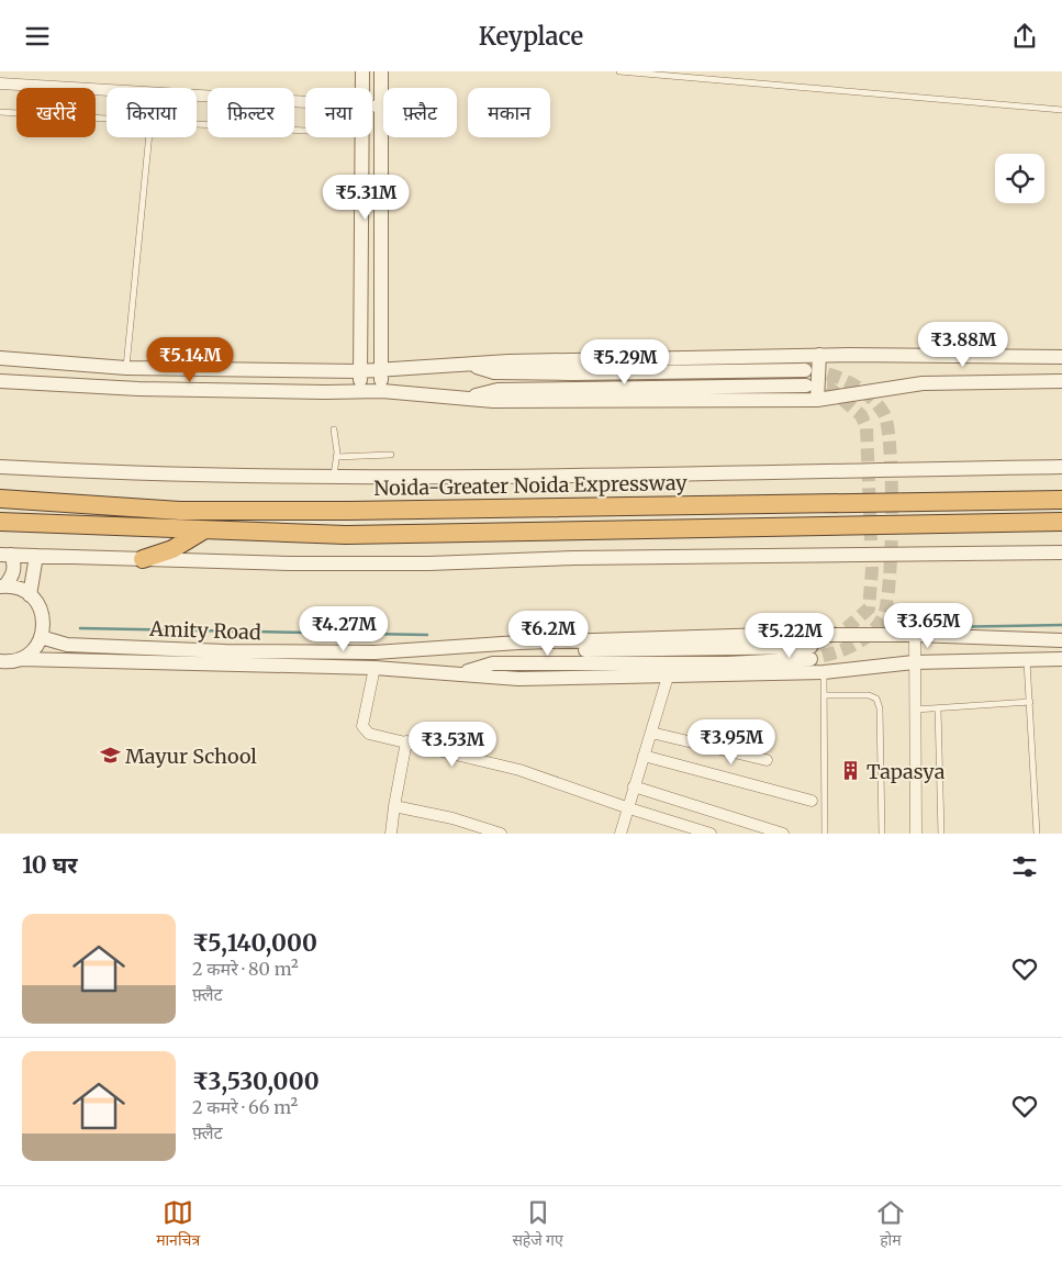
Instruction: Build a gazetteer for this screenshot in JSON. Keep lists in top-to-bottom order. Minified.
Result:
{"streets":{"highway":["Noida-Greater Noida Expressway"],"street":["Amity Road"]},"places":{"school or university":["Mayur School"],"building":["Tapasya"]},"page":{"header":"Keyplace","chip":["खरीदें","किराया","फ़िल्टर","नया","फ़्लैट","मकान"],"price":["₹5.31M","₹3.88M","₹5.14M","₹5.29M","₹3.65M","₹4.27M","₹6.2M","₹5.22M","₹3.95M","₹3.53M"],"heading":"10 घर","list":[{"name":"₹5,140,000","note":"2 कमरे · 80 m² · फ़्लैट"},{"name":"₹3,530,000","note":"2 कमरे · 66 m² · फ़्लैट"}],"tabs":["मानचित्र","सहेजे गए","होम"]}}
